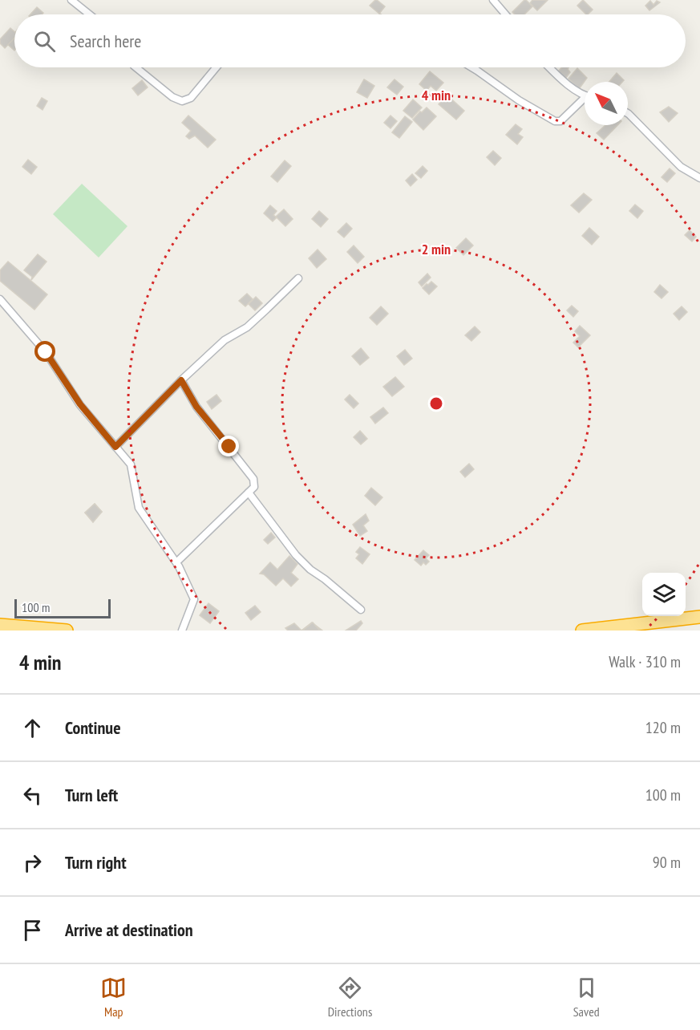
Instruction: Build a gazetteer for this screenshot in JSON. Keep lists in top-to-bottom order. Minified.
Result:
{"scale_bar":"100 m","north":"top left","page":{"search":"Search here","scale":"100 m","heading":["4 min","Walk · 310 m"],"list":[["Continue","120 m"],["Turn left","100 m"],["Turn right","90 m"],"Arrive at destination"],"nav":["Map","Directions","Saved"]},"rings":["4 min","2 min"]}
